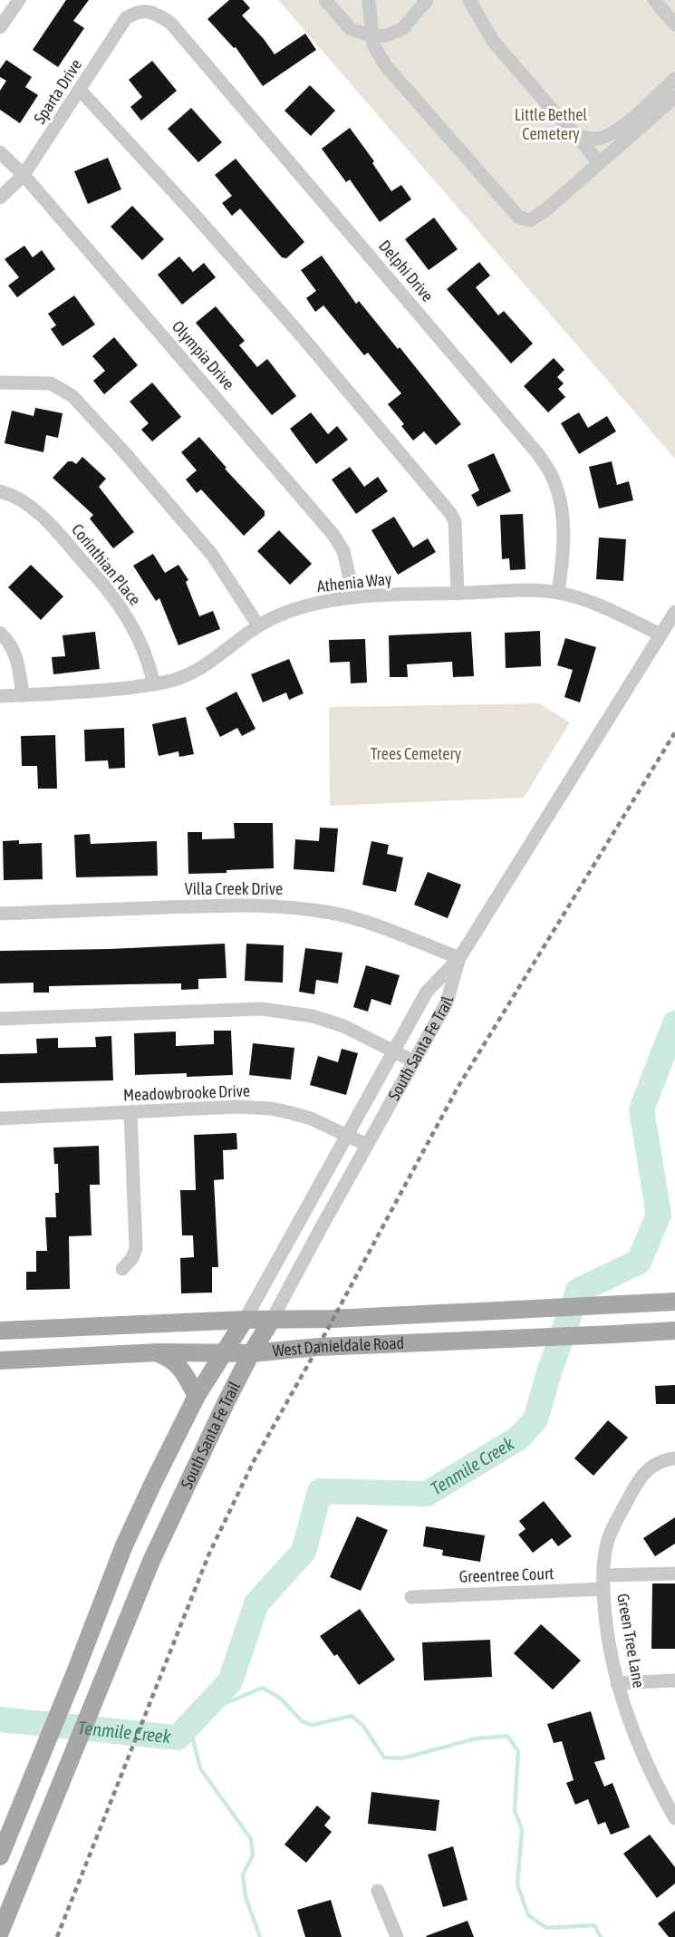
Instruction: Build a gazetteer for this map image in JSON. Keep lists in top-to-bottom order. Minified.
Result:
{"streets":{"main road":["South Santa Fe Trail","West Danieldale Road"],"street":["Sparta Drive","Delphi Drive","Olympia Drive","Corinthian Place","Athenia Way","Villa Creek Drive","Meadowbrooke Drive","Greentree Court","Green Tree Lane"]},"crossings":[["Sparta Drive","Delphi Drive"],["Sparta Drive","Olympia Drive"],["Delphi Drive","Athenia Way"],["Olympia Drive","Athenia Way"],["Corinthian Place","Athenia Way"],["Athenia Way","South Santa Fe Trail"],["Villa Creek Drive","South Santa Fe Trail"],["South Santa Fe Trail","Meadowbrooke Drive"],["South Santa Fe Trail","West Danieldale Road"],["Greentree Court","Green Tree Lane"]],"water":["Tenmile Creek"],"parks":["Little Bethel Cemetery","Trees Cemetery"]}
